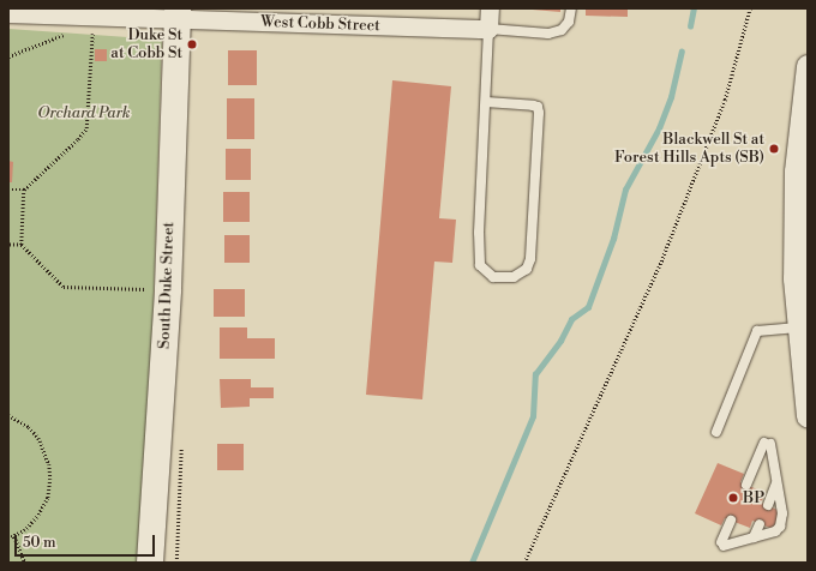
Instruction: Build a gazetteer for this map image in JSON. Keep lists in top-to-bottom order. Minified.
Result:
{"streets":{"main road":["South Duke Street"],"street":["West Cobb Street"]},"crossings":[["West Cobb Street","South Duke Street"]],"parks":["Orchard Park"],"places":["Duke St at Cobb St","Blackwell St at Forest Hills Apts (SB)","BP"],"scale_bar":"50 m"}
